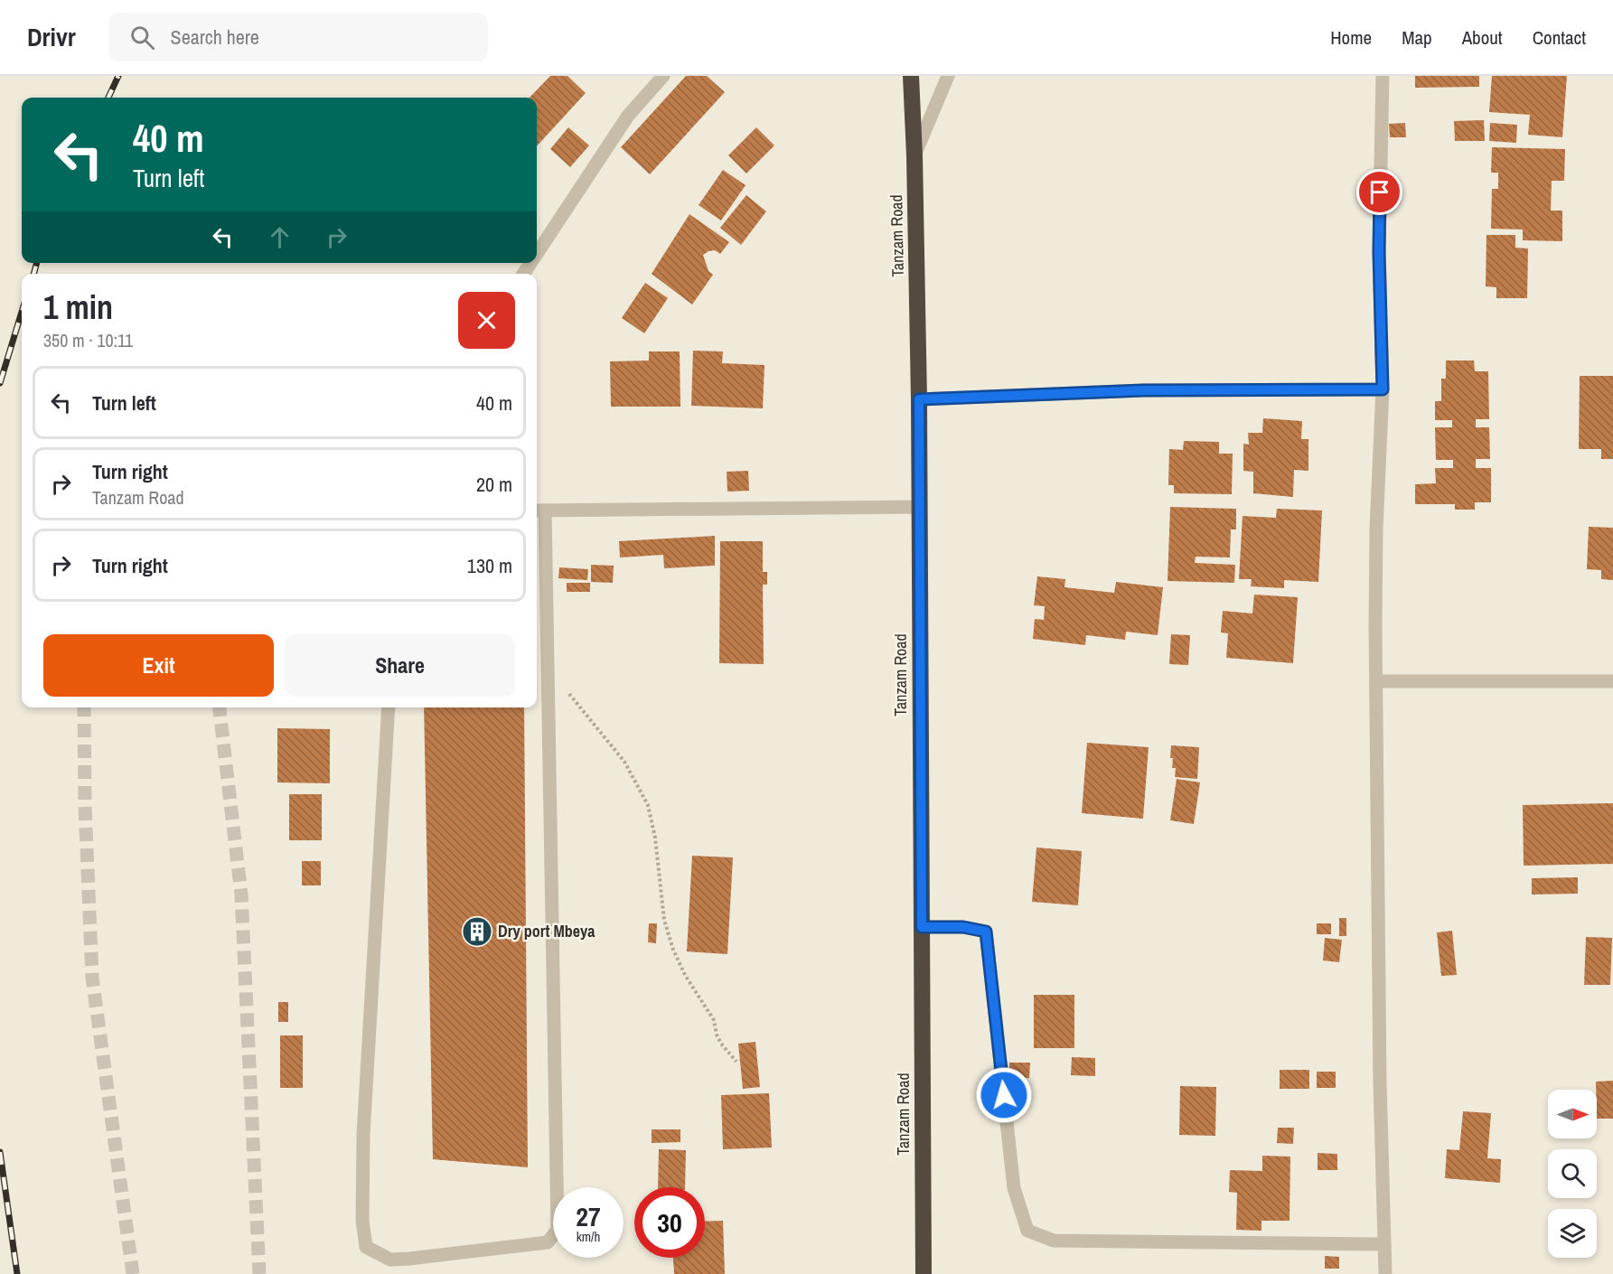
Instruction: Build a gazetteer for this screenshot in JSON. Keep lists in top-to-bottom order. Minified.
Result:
{"streets":{"highway":["Tanzam Road"]},"places":{"building":["Dry port Mbeya"]},"north":"right","page":{"header":"Drivr","search":"Search here","nav":["Home","Map","About","Contact"],"turn":["40 m","Turn left"],"heading":["1 min","350 m · 10:11"],"list":[{"name":"Turn left","value":"40 m"},{"name":"Turn right","note":"Tanzam Road","value":"20 m"},{"name":"Turn right","value":"130 m"}],"buttons":["Exit","Share"],"speed":"27 km/h","limit":"30"}}
